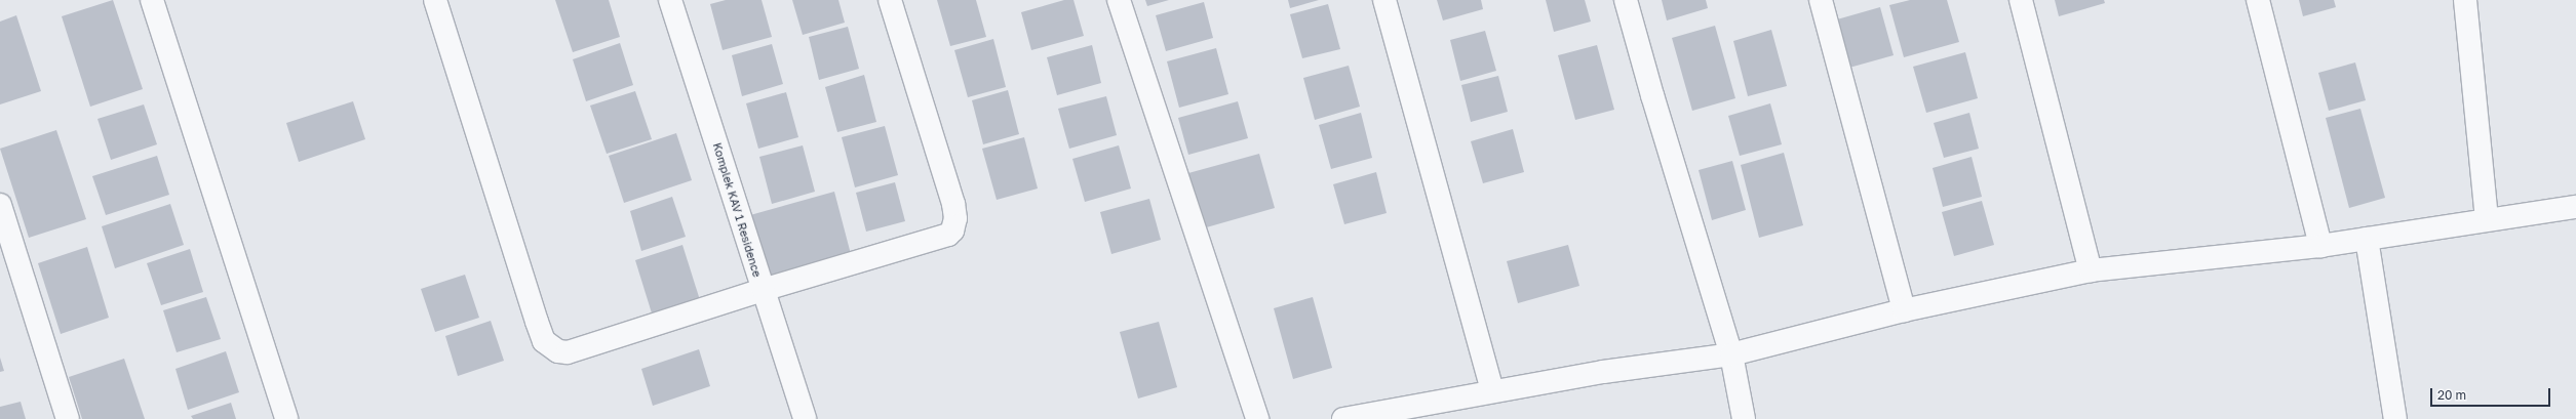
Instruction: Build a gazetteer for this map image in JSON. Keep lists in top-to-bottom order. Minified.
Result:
{"streets":{"street":["Komplek KAV 1 Residence"]},"scale_bar":"20 m"}
